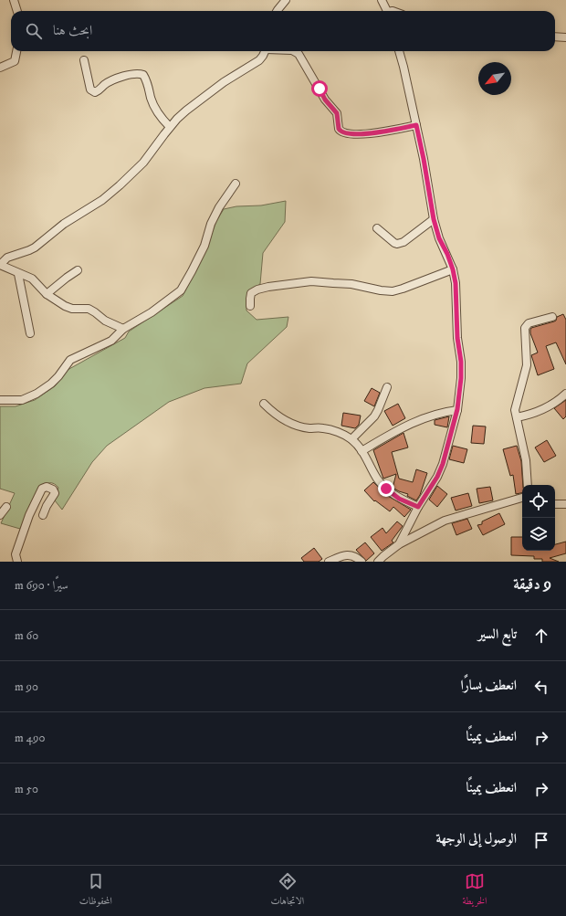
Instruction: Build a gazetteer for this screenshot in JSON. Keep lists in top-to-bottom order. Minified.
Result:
{"north":"bottom left","page":{"search":"ابحث هنا","heading":["9 دقيقة","سيرًا · 690 m"],"list":[["تابع السير","60 m"],["انعطف يسارًا","90 m"],["انعطف يمينًا","490 m"],["انعطف يمينًا","50 m"],"الوصول إلى الوجهة"],"nav":["الخريطة","الاتجاهات","المحفوظات"]}}
